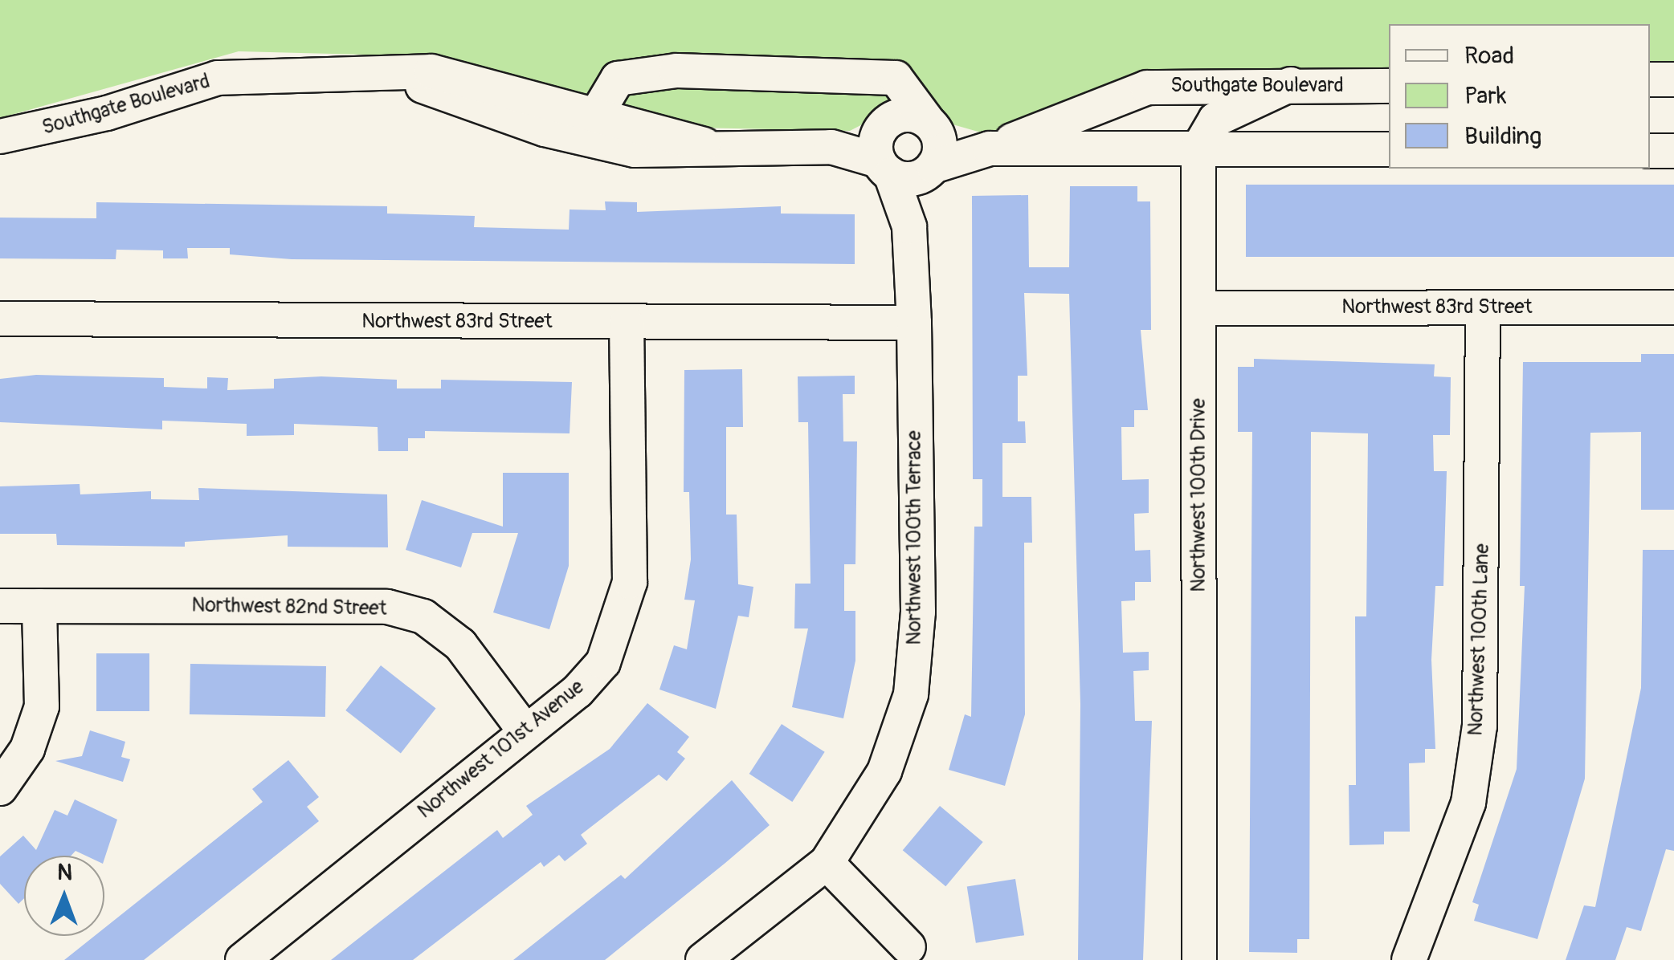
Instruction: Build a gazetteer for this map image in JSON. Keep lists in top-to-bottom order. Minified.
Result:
{"streets":{"street":["Southgate Boulevard","Northwest 83rd Street","Northwest 100th Drive","Northwest 100th Terrace","Northwest 82nd Street","Northwest 100th Lane","Northwest 101st Avenue"]},"crossings":[["Southgate Boulevard","Northwest 100th Drive"],["Southgate Boulevard","Northwest 100th Terrace"],["Northwest 83rd Street","Northwest 100th Drive"],["Northwest 83rd Street","Northwest 100th Terrace"],["Northwest 83rd Street","Northwest 100th Lane"],["Northwest 83rd Street","Northwest 101st Avenue"],["Northwest 82nd Street","Northwest 101st Avenue"]],"legend":["Road","Park","Building"],"north":"top"}
